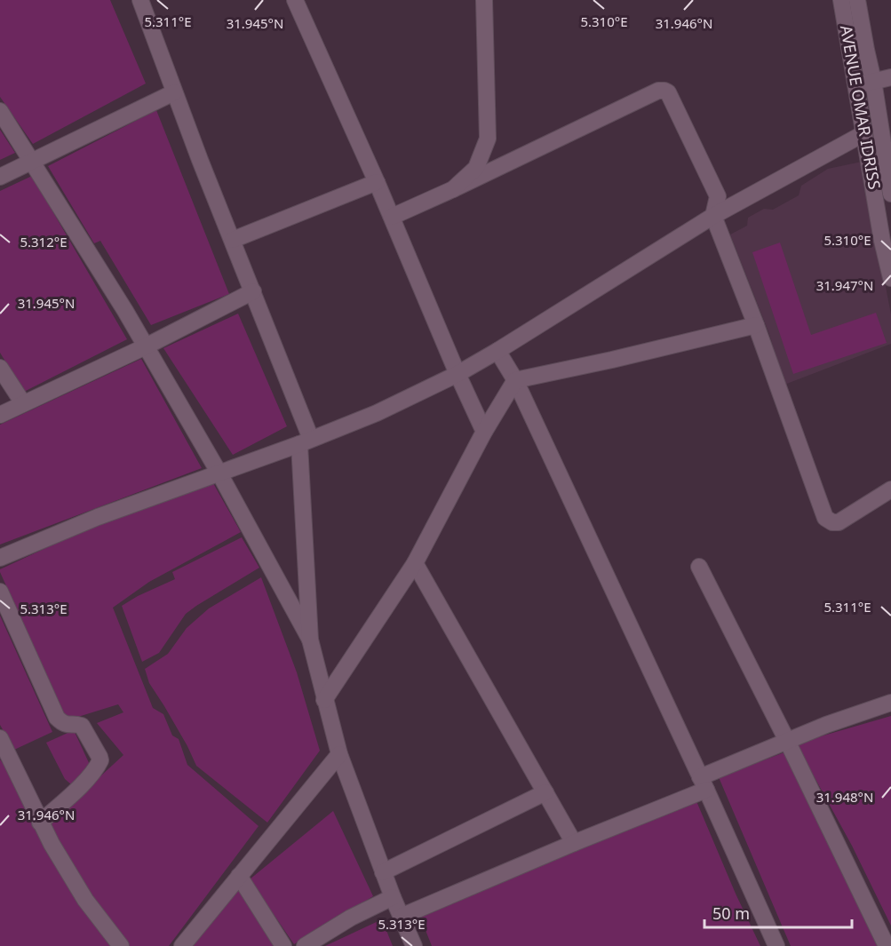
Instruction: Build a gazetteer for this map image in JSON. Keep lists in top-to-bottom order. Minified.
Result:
{"streets":{"street":["AVENUE OMAR IDRISS"]},"scale_bar":"50 m","coordinates":["5.311°E","5.310°E","31.945°N","31.946°N","5.312°E","31.947°N","5.313°E","31.948°N"]}
